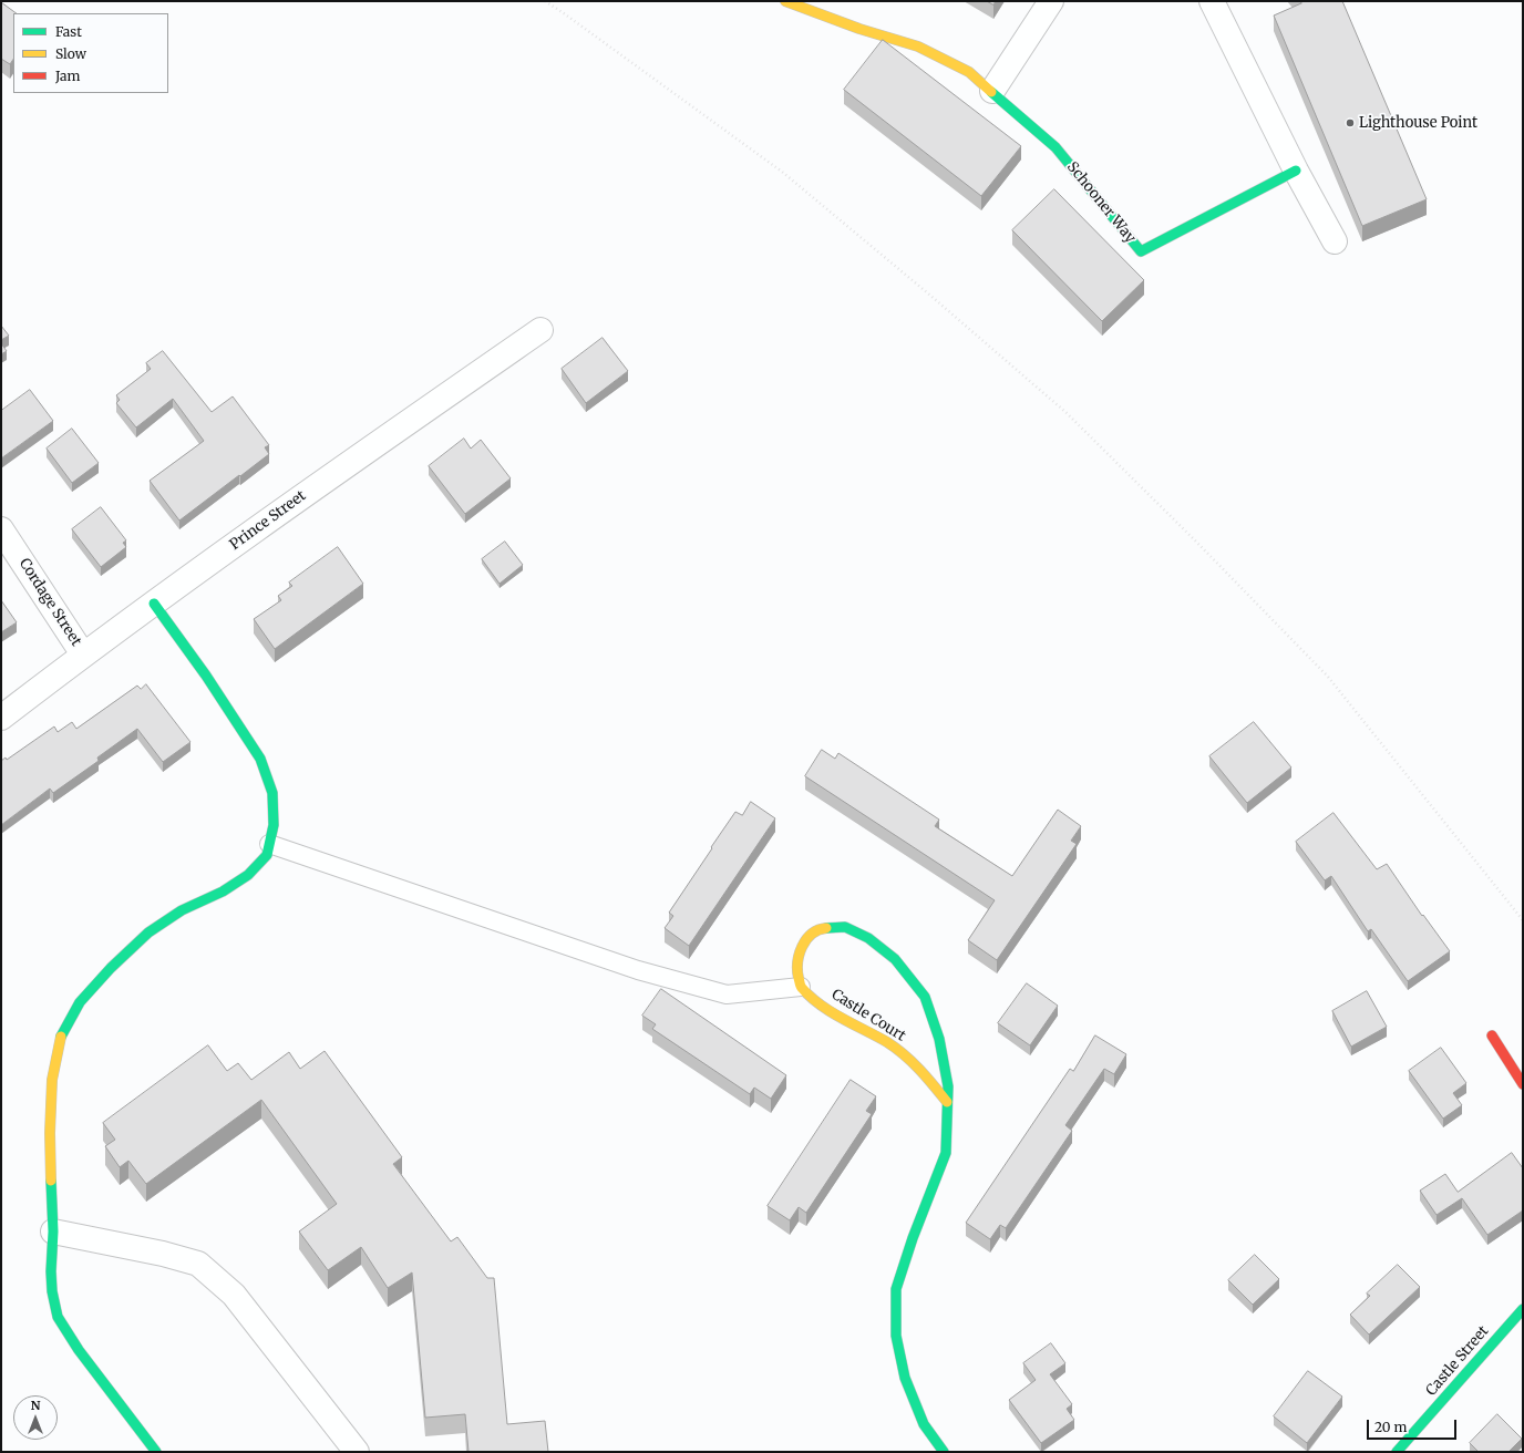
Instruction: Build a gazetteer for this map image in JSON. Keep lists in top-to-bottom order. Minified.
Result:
{"streets":{"street":["Schooner Way","Prince Street","Cordage Street","Castle Court","Castle Street"]},"crossings":[["Prince Street","Cordage Street"]],"places":["Lighthouse Point"],"legend":["Fast","Slow","Jam"],"scale_bar":"20 m","north":"top"}
